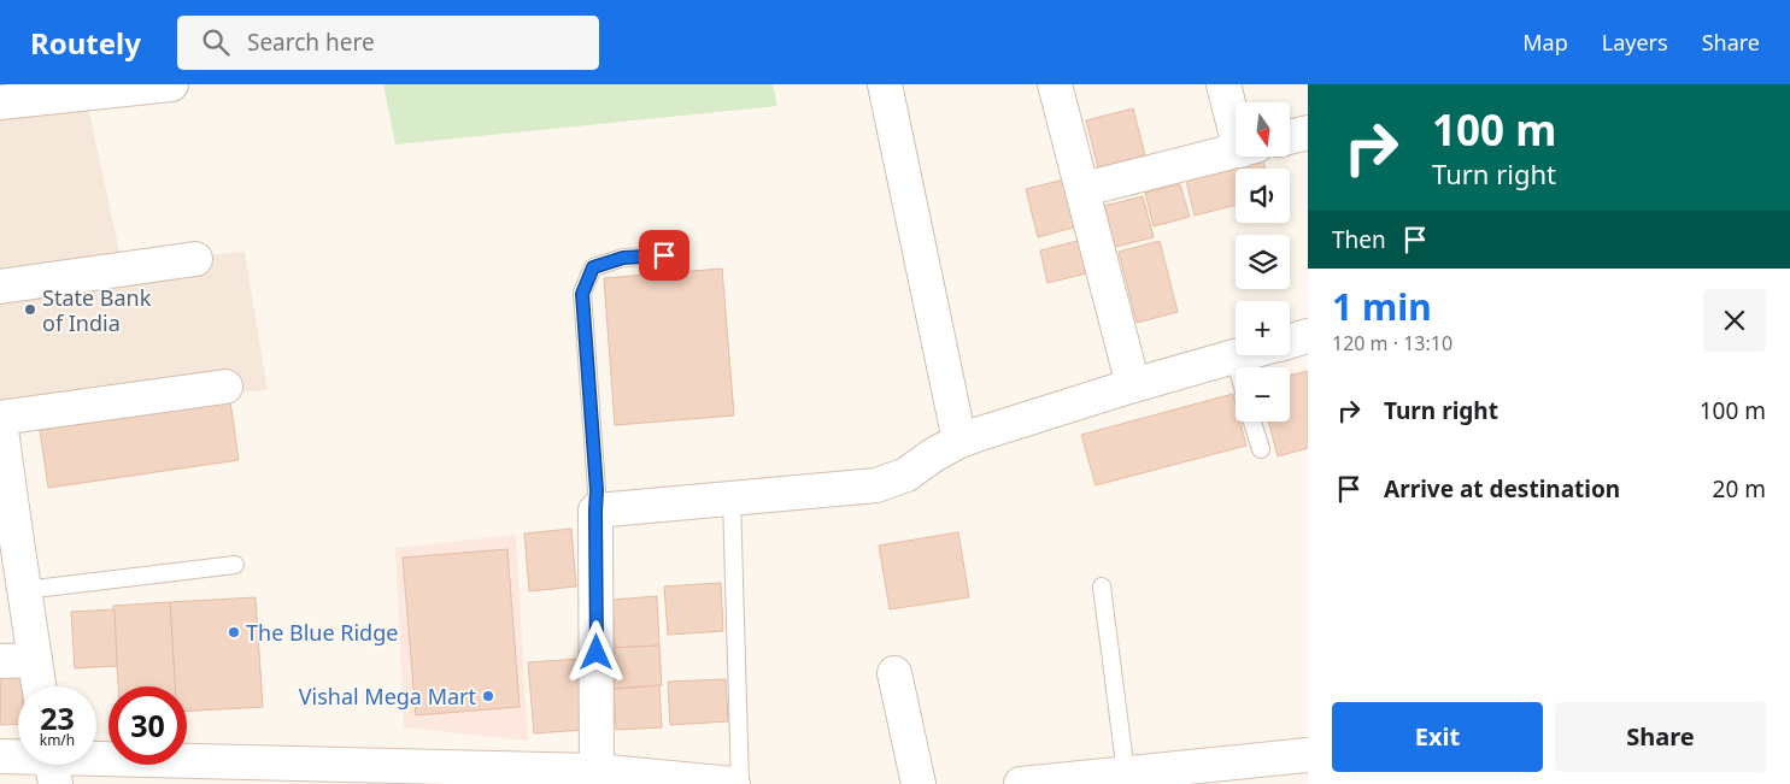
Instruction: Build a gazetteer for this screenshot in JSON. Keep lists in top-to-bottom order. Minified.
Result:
{"places":["State Bank of India","The Blue Ridge","Vishal Mega Mart"],"north":"bottom","page":{"header":"Routely","search":"Search here","nav":["Map","Layers","Share"],"turn":["100 m","Turn right"],"map_buttons":["+","−"],"then":"Then","heading":["1 min","120 m · 13:10"],"list":[{"name":"Turn right","value":"100 m"},{"name":"Arrive at destination","value":"20 m"}],"speed":"23 km/h","limit":"30","buttons":["Exit","Share"]}}
